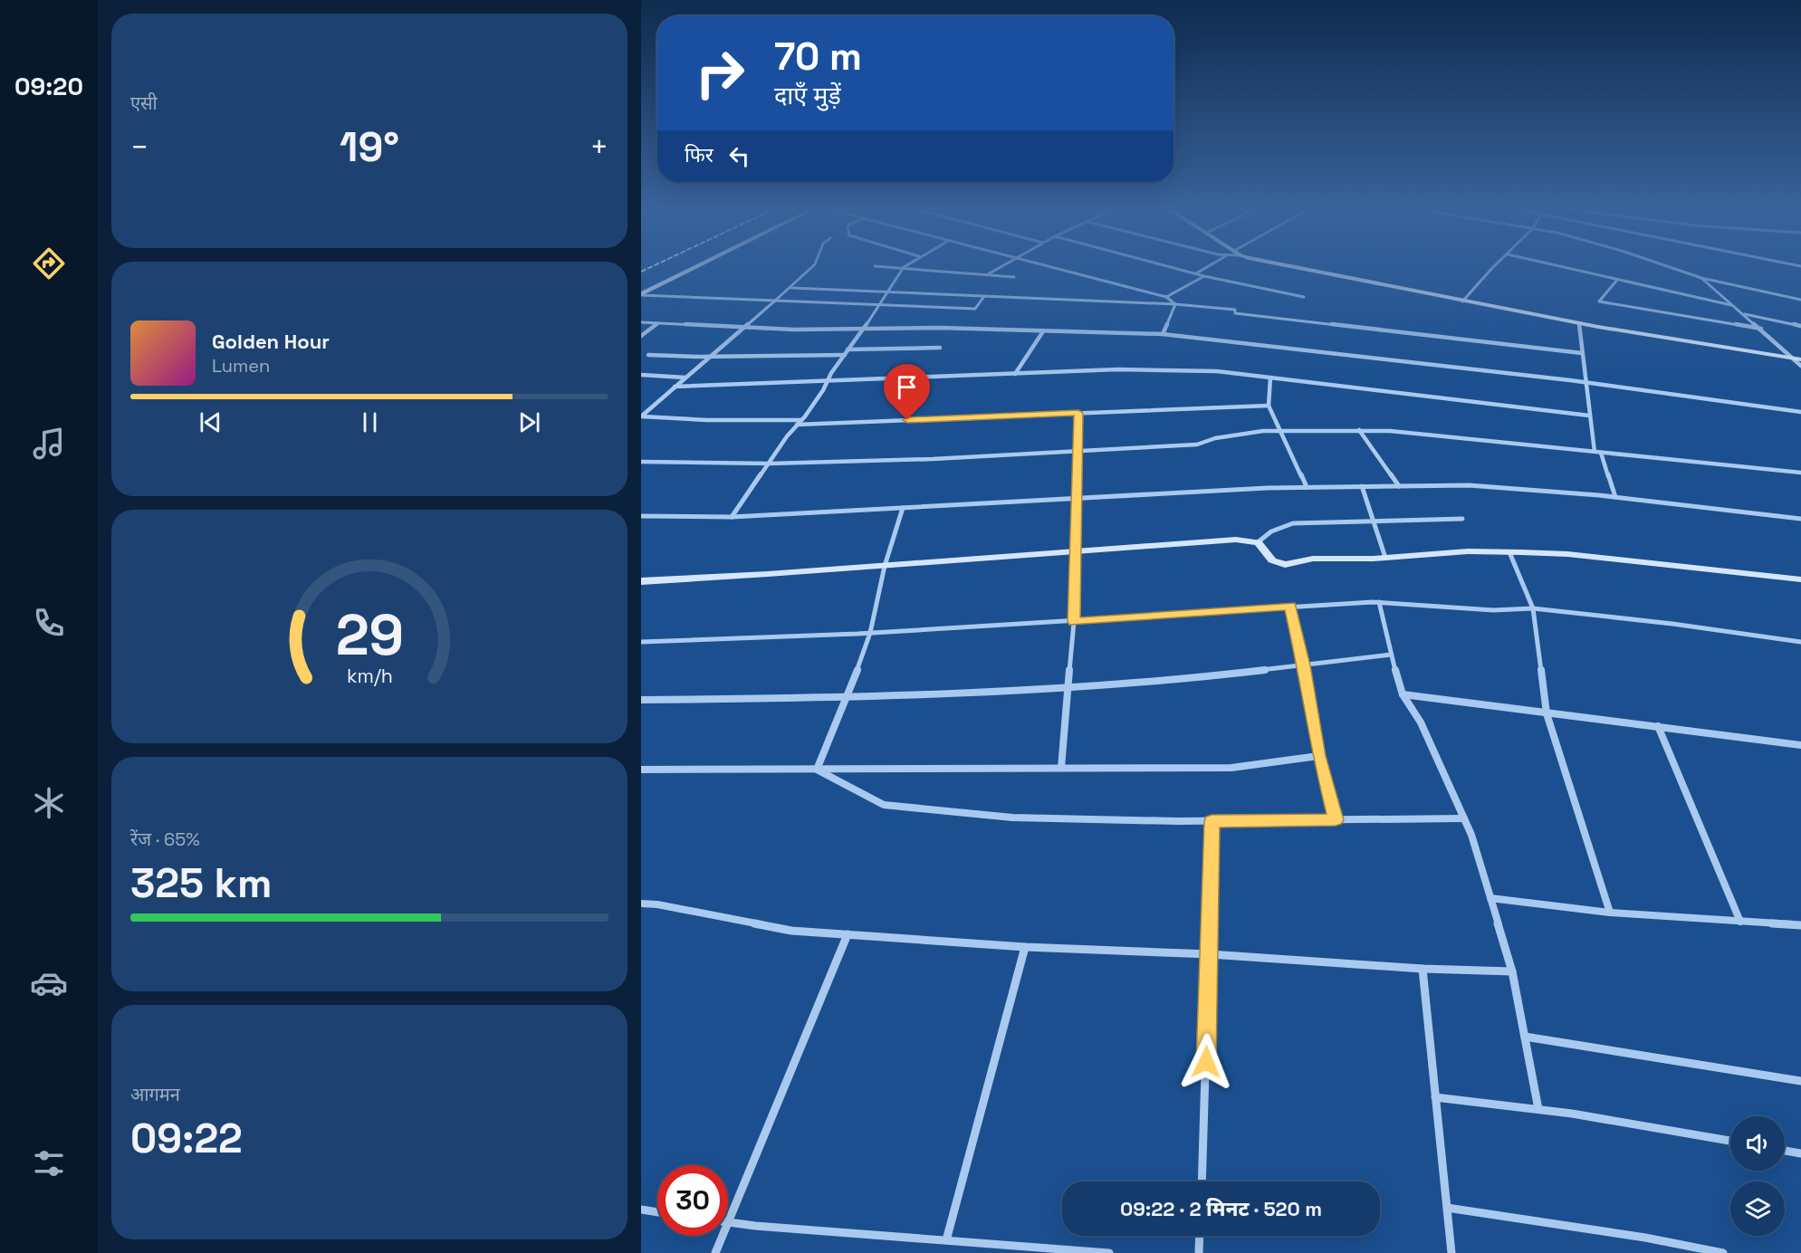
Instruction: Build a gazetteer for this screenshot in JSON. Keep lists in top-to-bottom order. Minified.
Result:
{"page":{"tabs":"09:20","tile":["एसी",["रेंज · 65%","325 km"],["आगमन","09:22"]],"turn":["70 m","दाएँ मुड़ें"],"heat":["−","19°","+"],"then":"फिर","song":["Golden Hour","Lumen"],"limit":"30","trip":"09:22 · 2 मिनट · 520 m","gauge":["29","km/h"]}}
